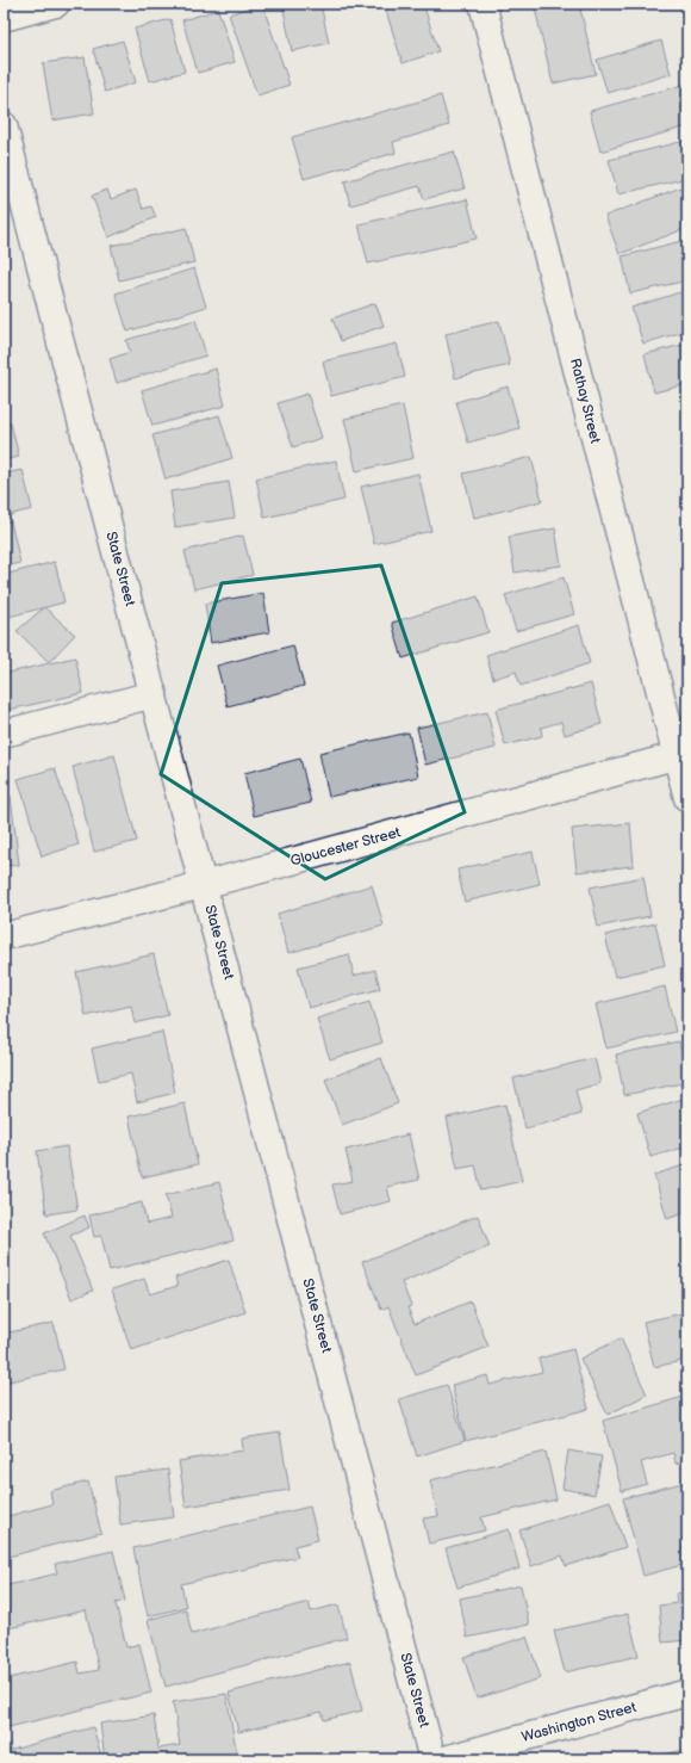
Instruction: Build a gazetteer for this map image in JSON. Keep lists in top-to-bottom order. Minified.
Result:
{"streets":{"street":["Rathay Street","State Street","Gloucester Street","Washington Street"]},"crossings":[["Rathay Street","Gloucester Street"],["State Street","Gloucester Street"]]}
